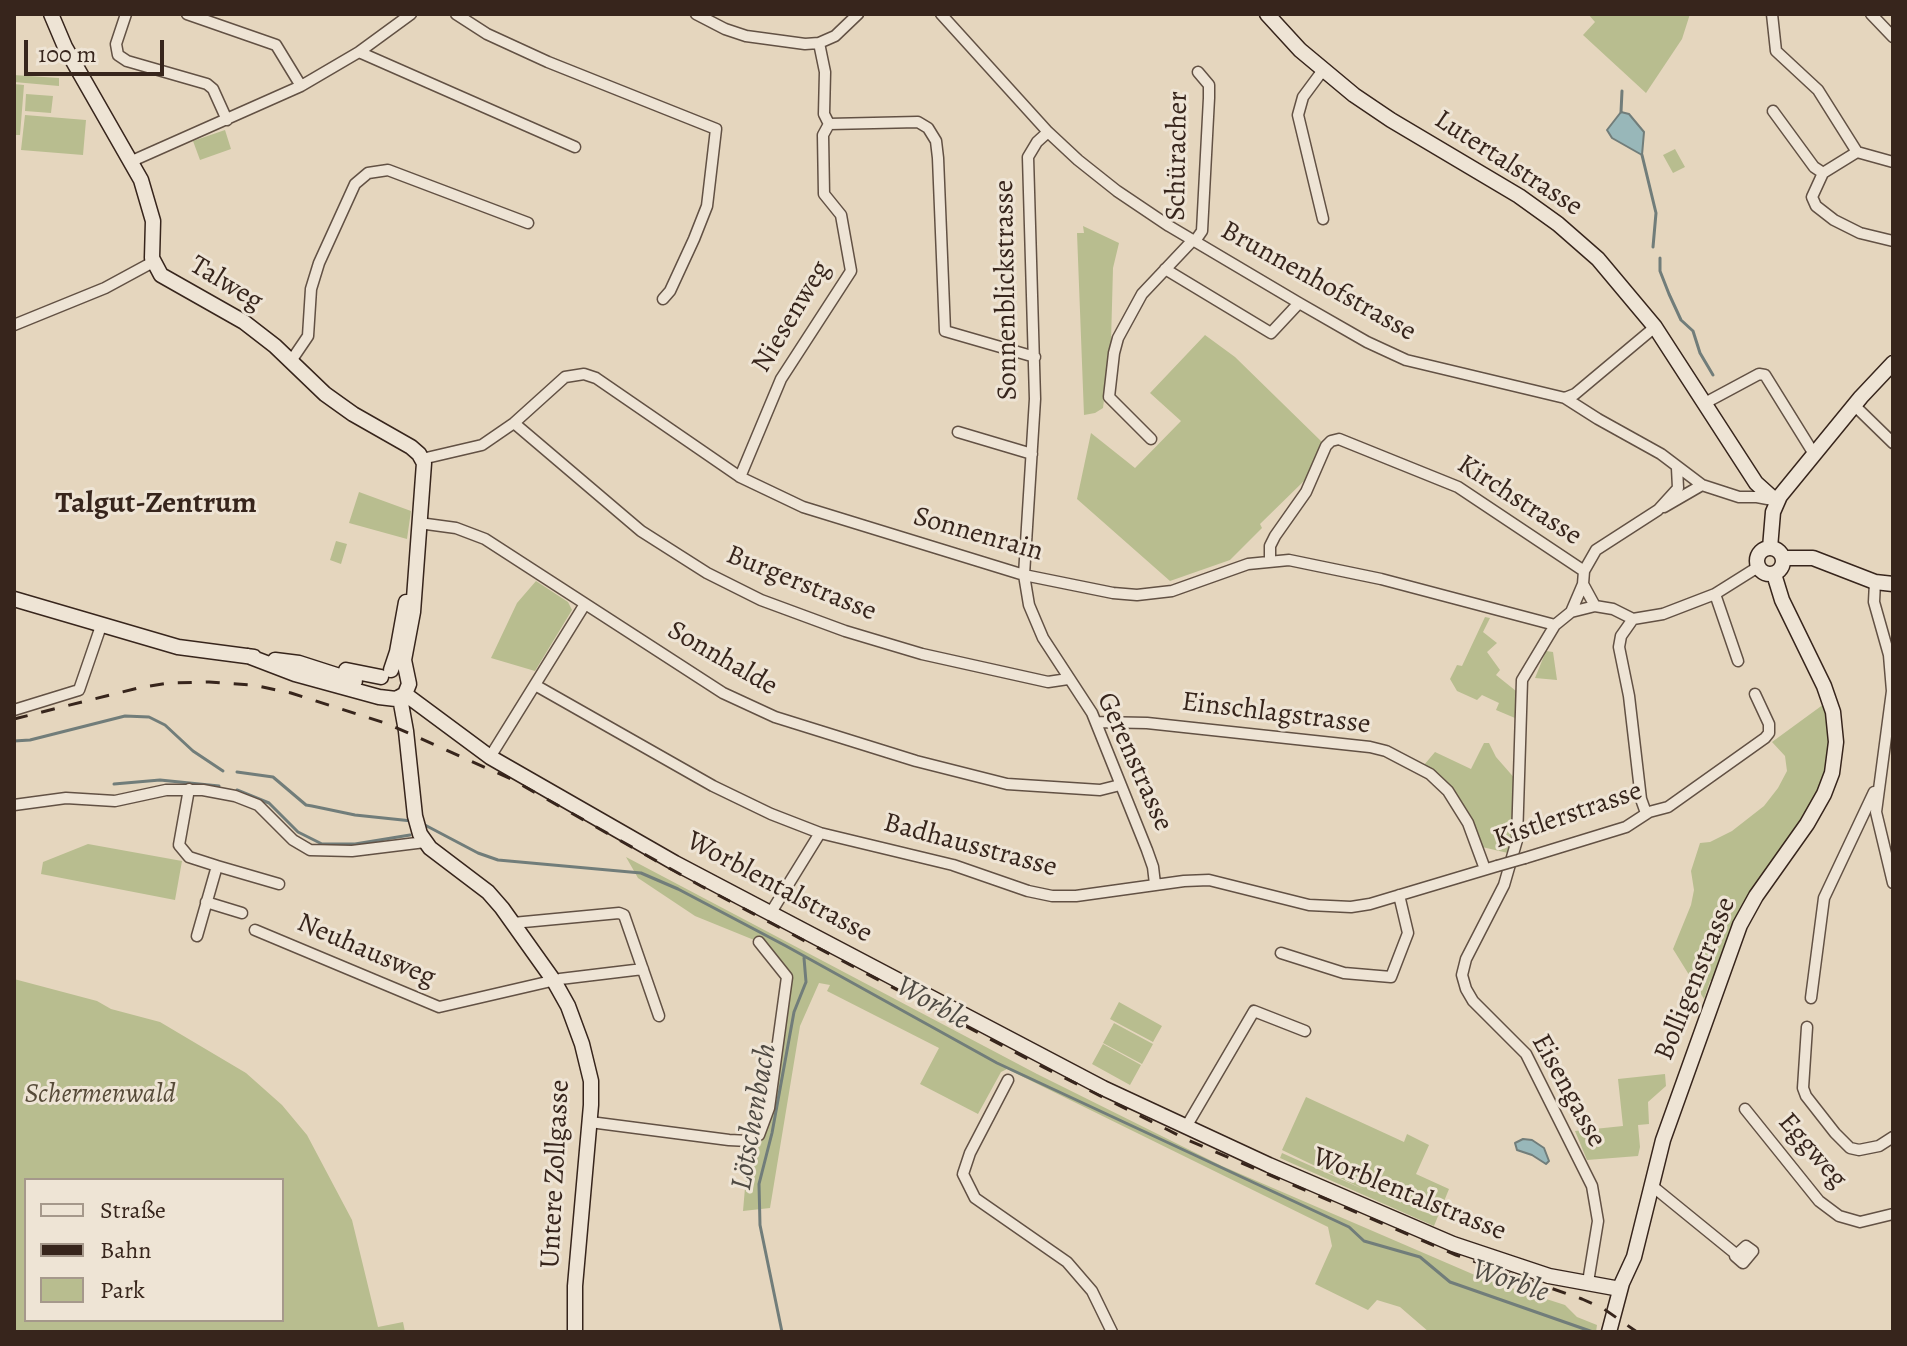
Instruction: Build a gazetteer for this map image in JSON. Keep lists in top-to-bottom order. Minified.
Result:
{"streets":{"main road":["Lutertalstrasse","Talweg","Worblentalstrasse","Bolligenstrasse","Untere Zollgasse"],"street":["Schüracher","Brunnenhofstrasse","Sonnenblickstrasse","Niesenweg","Kirchstrasse","Sonnenrain","Burgerstrasse","Sonnhalde","Einschlagstrasse","Gerenstrasse","Kistlerstrasse","Badhausstrasse","Neuhausweg","Eisengasse","Eggweg"]},"crossings":[["Schüracher","Brunnenhofstrasse"],["Lutertalstrasse","Brunnenhofstrasse"],["Brunnenhofstrasse","Sonnenblickstrasse"],["Brunnenhofstrasse","Kirchstrasse"],["Talweg","Sonnenrain"],["Sonnenblickstrasse","Sonnenrain"],["Sonnenblickstrasse","Gerenstrasse"],["Niesenweg","Sonnenrain"],["Kirchstrasse","Sonnenrain"],["Sonnenrain","Burgerstrasse"],["Sonnenrain","Gerenstrasse"],["Sonnenrain","Eisengasse"],["Burgerstrasse","Gerenstrasse"],["Sonnhalde","Gerenstrasse"],["Einschlagstrasse","Gerenstrasse"],["Einschlagstrasse","Kistlerstrasse"],["Gerenstrasse","Kistlerstrasse"],["Gerenstrasse","Badhausstrasse"],["Kistlerstrasse","Badhausstrasse"],["Worblentalstrasse","Bolligenstrasse"],["Worblentalstrasse","Eisengasse"],["Neuhausweg","Untere Zollgasse"]],"districts":["Talgut-Zentrum"],"water":["Worble","Lötschenbach"],"parks":["Schermenwald"],"legend":["Straße","Bahn","Park"],"scale_bar":"100 m"}
